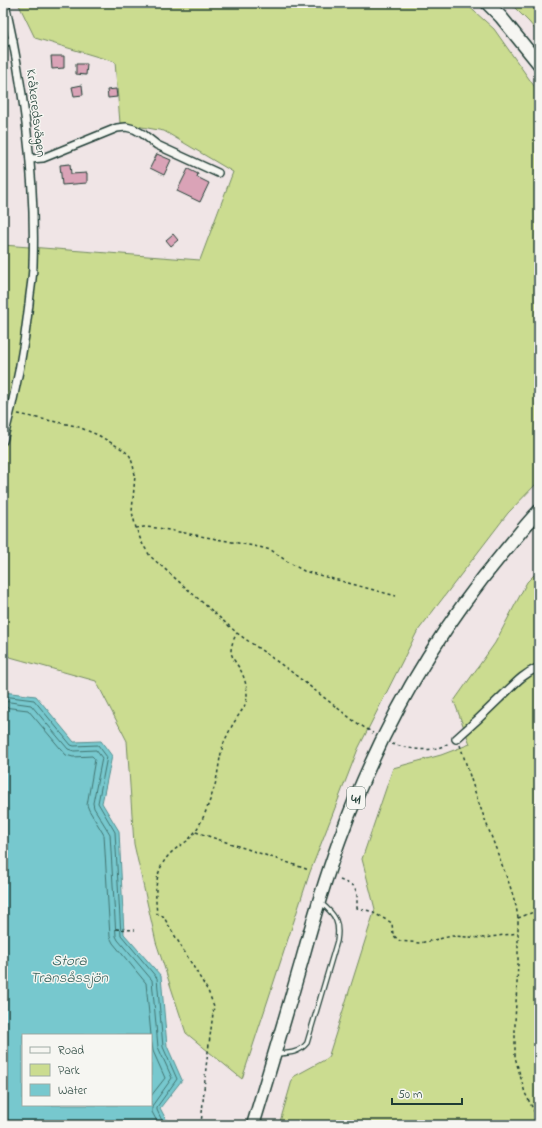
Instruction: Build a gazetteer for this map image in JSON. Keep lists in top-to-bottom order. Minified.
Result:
{"streets":{"main road":["41"],"street":["Kråkeredsvägen"]},"water":["Stora Transåssjön"],"legend":["Road","Park","Water"],"scale_bar":"50 m"}
